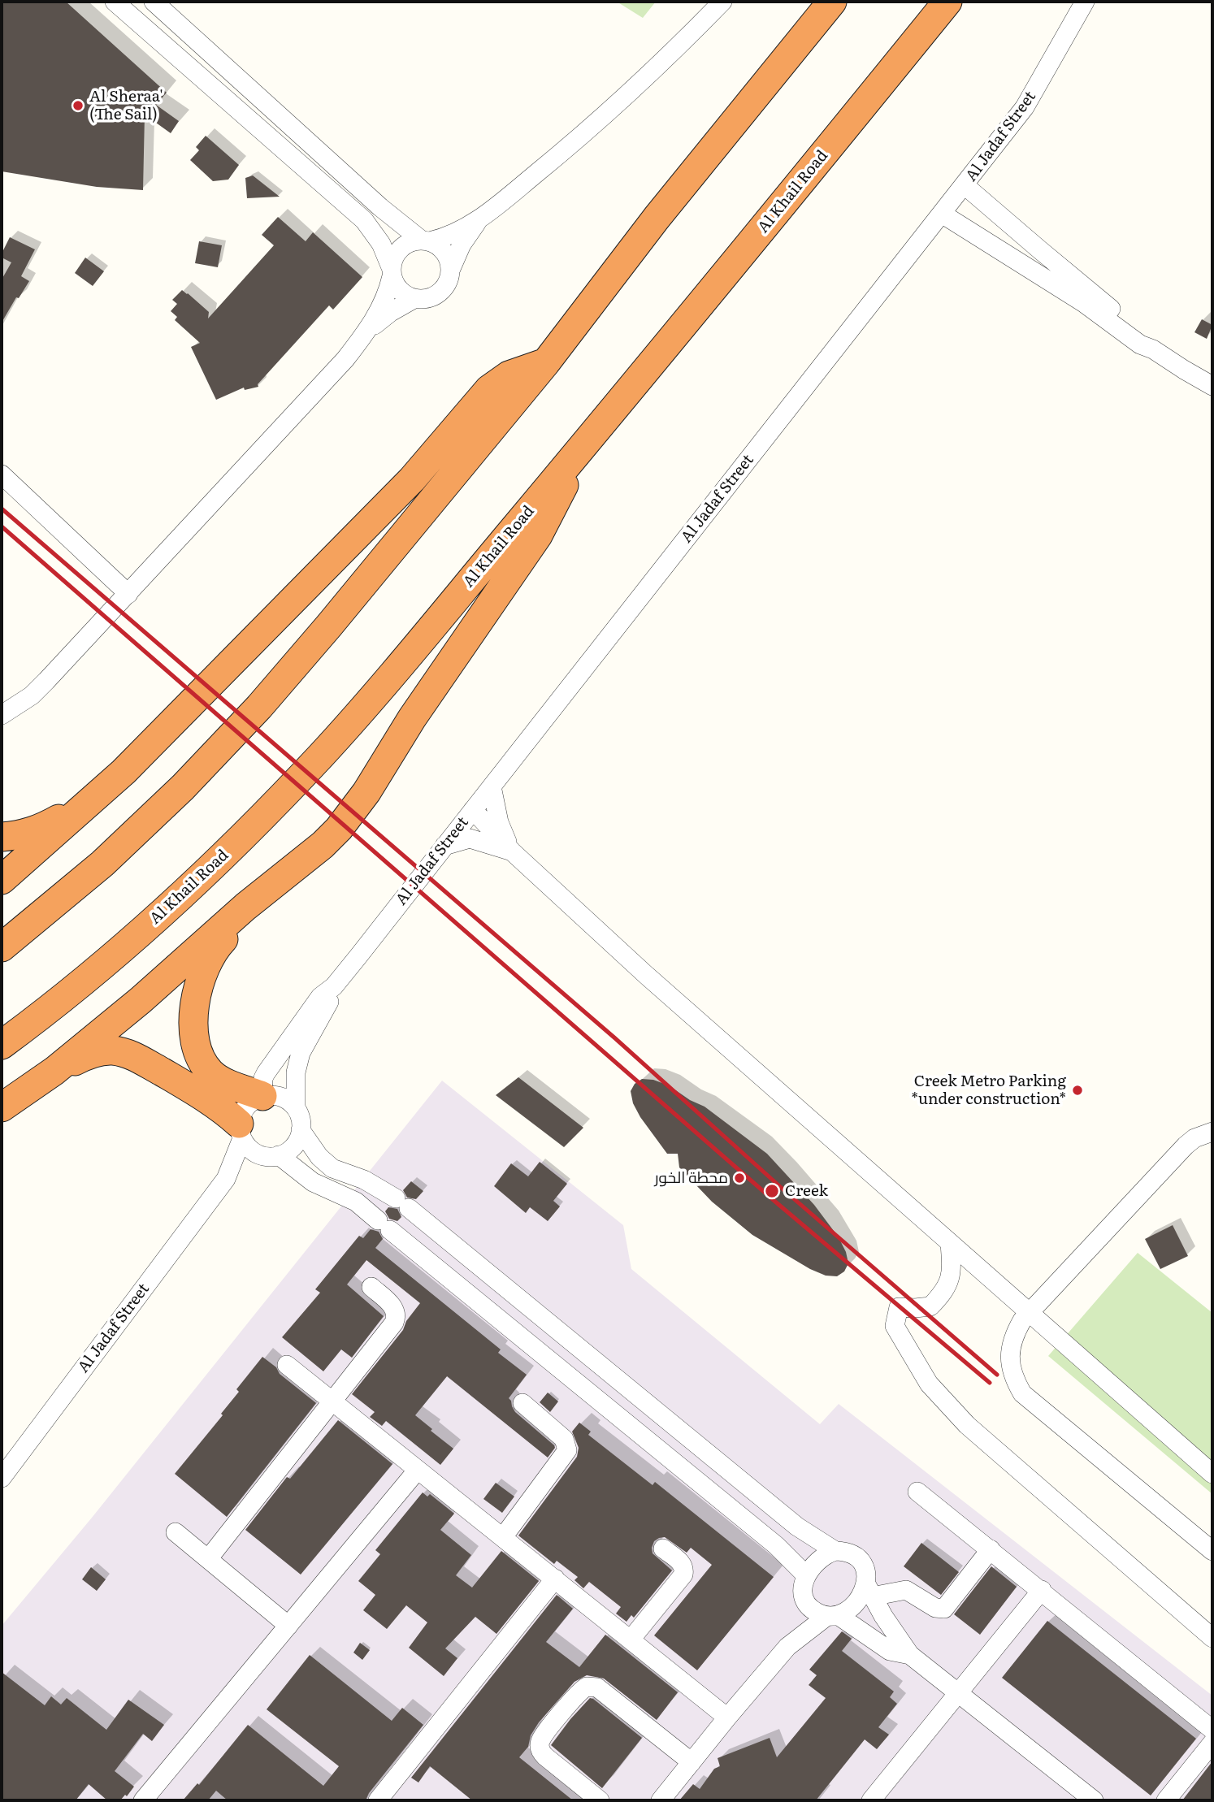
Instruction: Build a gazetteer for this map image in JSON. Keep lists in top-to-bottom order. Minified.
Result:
{"streets":{"highway":["Al Khail Road"],"street":["Al Jadaf Street"]},"places":["Al Sheraa' (The Sail)","Creek Metro Parking *under construction*","محطة الخور","Creek"]}
